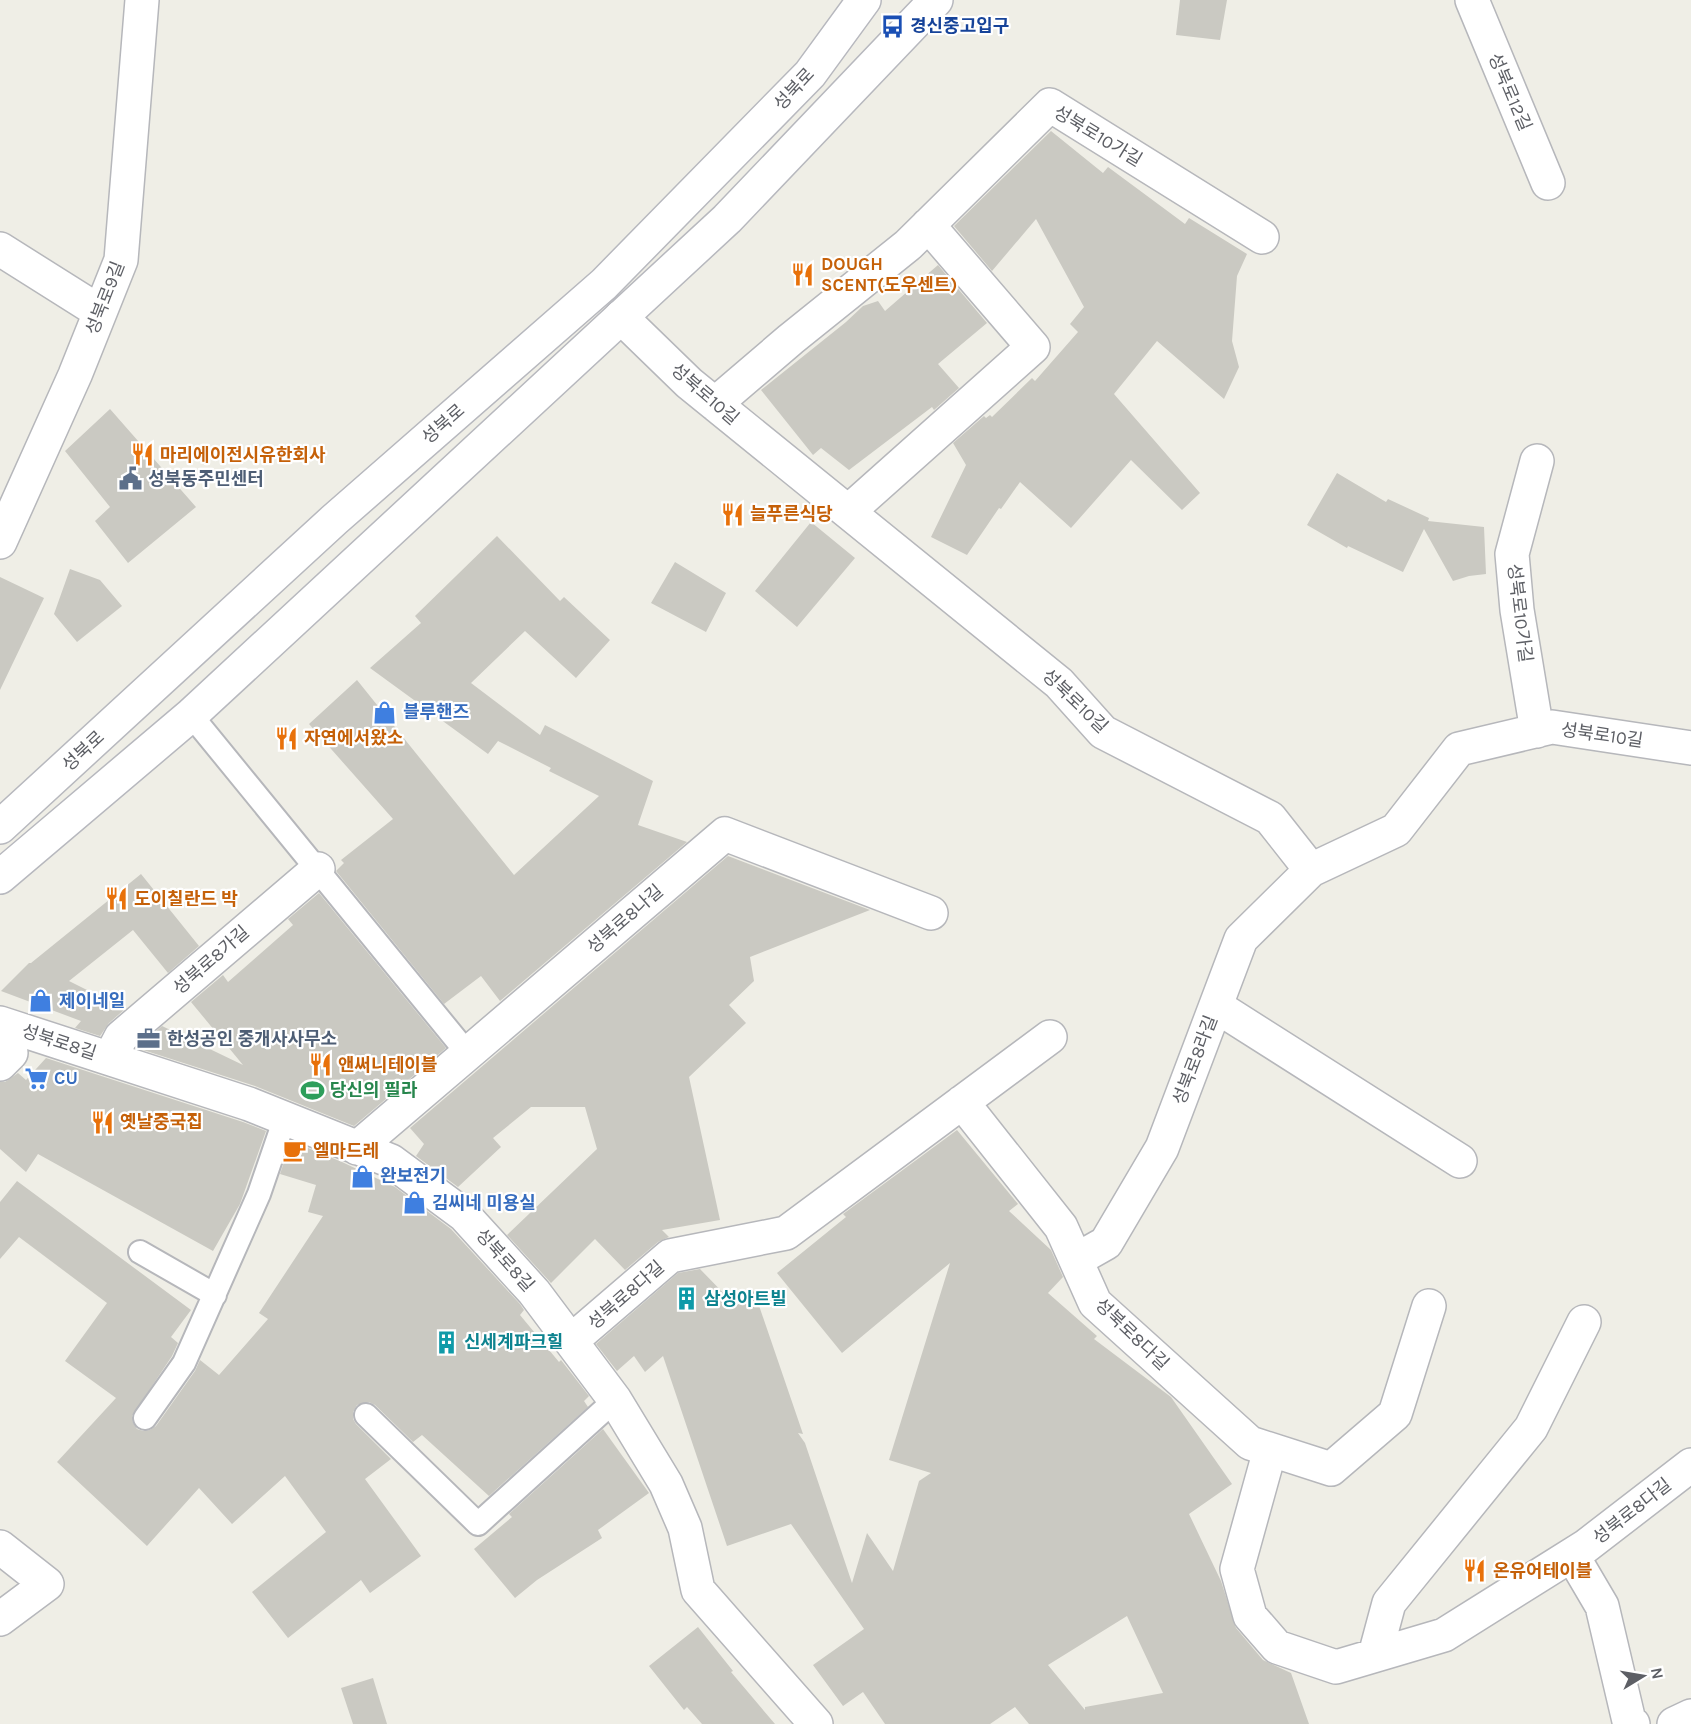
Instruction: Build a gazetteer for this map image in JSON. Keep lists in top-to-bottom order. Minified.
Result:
{"streets":{"street":["성북로","성북로12길","성북로10가길","성북로9길","성북로10길","성북로8나길","성북로8가길","성북로8길","성북로8라길","성북로8다길"]},"crossings":[["성북로10가길","성북로10길"],["성북로10길","성북로8라길"],["성북로8나길","성북로8길"],["성북로8가길","성북로8길"],["성북로8길","성북로8다길"],["성북로8라길","성북로8다길"]],"places":{"bus stop":["경신중고입구"],"restaurant":["DOUGH SCENT(도우센트)","마리에이전시유한회사","늘푸른식당","자연에서왔소","도이칠란드 박","앤써니테이블","옛날중국집","온유어테이블"],"public building":["성북동주민센터"],"shop":["블루핸즈","제이네일","완보전기","김씨네 미용실"],"office":["한성공인 중개사사무소"],"supermarket":["CU"],"sports":["당신의 필라"],"cafe":["엘마드레"],"building":["삼성아트빌","신세계파크힐"]},"north":"right"}
